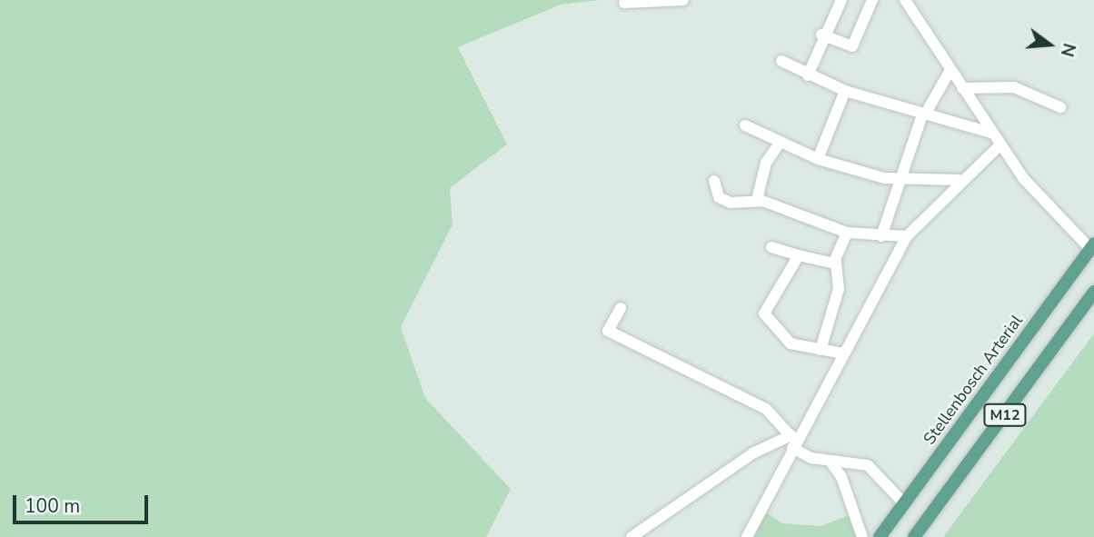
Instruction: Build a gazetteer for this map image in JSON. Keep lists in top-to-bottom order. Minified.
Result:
{"streets":{"main road":["Stellenbosch Arterial","M12"]},"scale_bar":"100 m","north":"right"}
